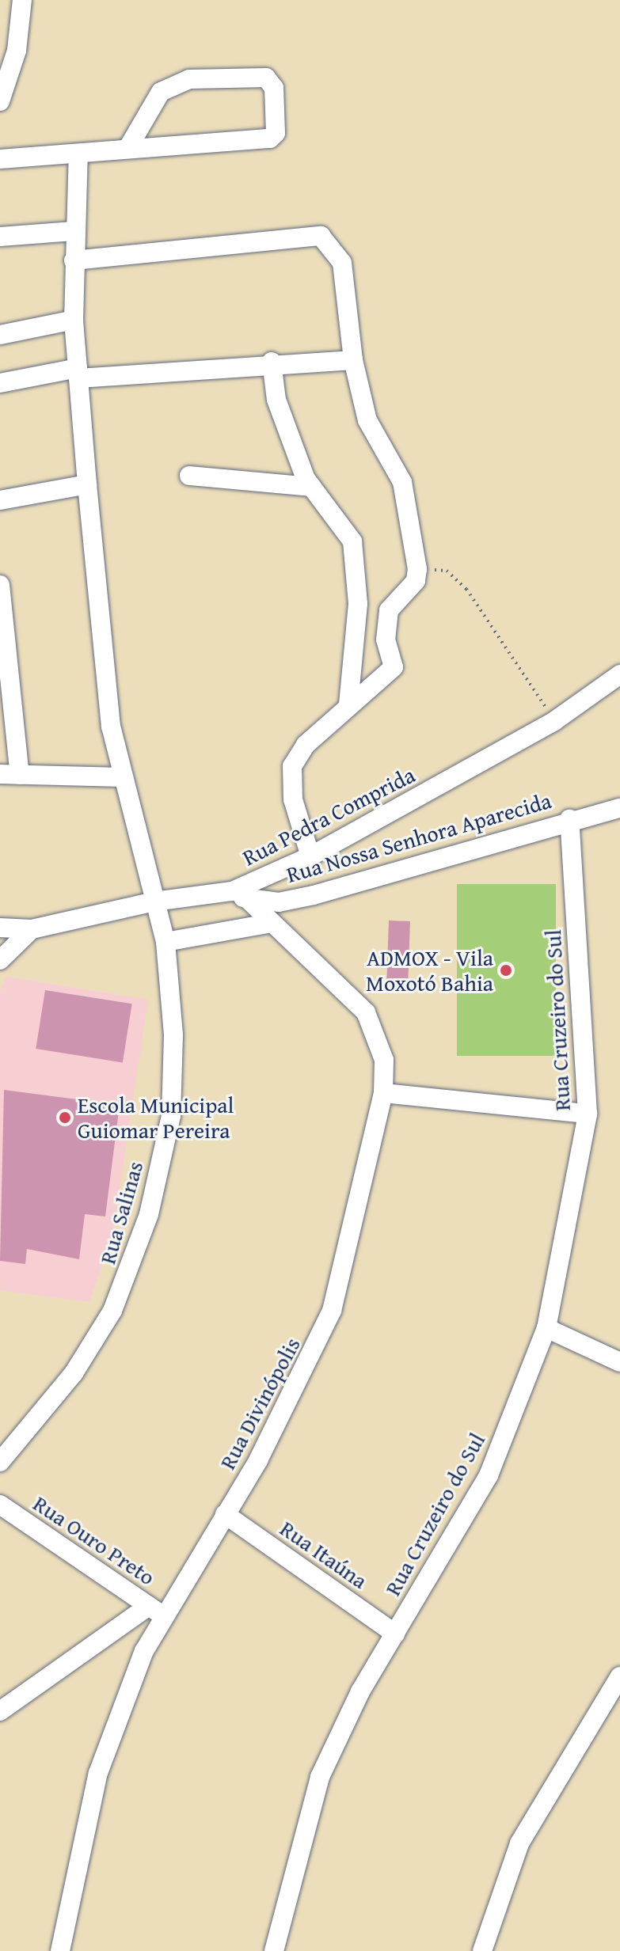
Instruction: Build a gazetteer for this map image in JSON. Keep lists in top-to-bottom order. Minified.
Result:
{"streets":{"street":["Rua Pedra Comprida","Rua Nossa Senhora Aparecida","Rua Cruzeiro do Sul","Rua Salinas","Rua Divinópolis","Rua Ouro Preto","Rua Itaúna"]},"crossings":[["Rua Pedra Comprida","Rua Salinas"],["Rua Nossa Senhora Aparecida","Rua Cruzeiro do Sul"],["Rua Nossa Senhora Aparecida","Rua Divinópolis"],["Rua Cruzeiro do Sul","Rua Itaúna"],["Rua Divinópolis","Rua Ouro Preto"],["Rua Divinópolis","Rua Itaúna"]],"places":["ADMOX - Vila Moxotó Bahia","Escola Municipal Guiomar Pereira"]}
